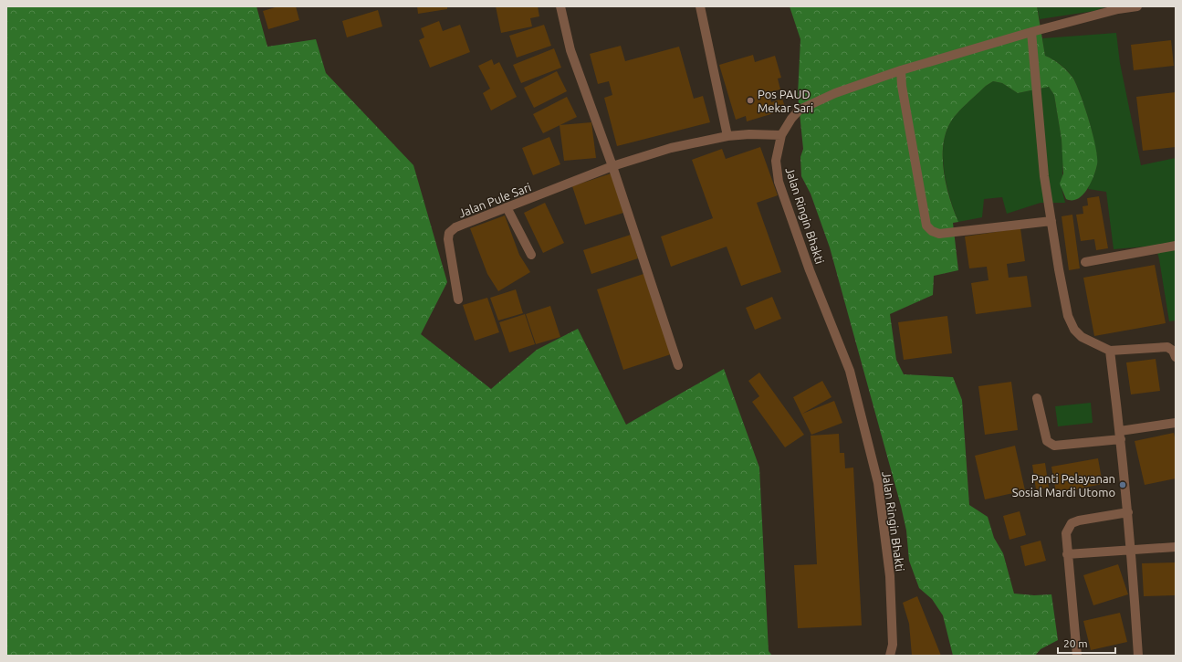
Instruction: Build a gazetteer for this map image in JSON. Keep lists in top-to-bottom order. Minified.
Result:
{"streets":{"street":["Jalan Pule Sari","Jalan Ringin Bhakti"]},"crossings":[["Jalan Pule Sari","Jalan Ringin Bhakti"]],"places":["Pos PAUD Mekar Sari","Panti Pelayanan Sosial Mardi Utomo"],"scale_bar":"20 m"}
